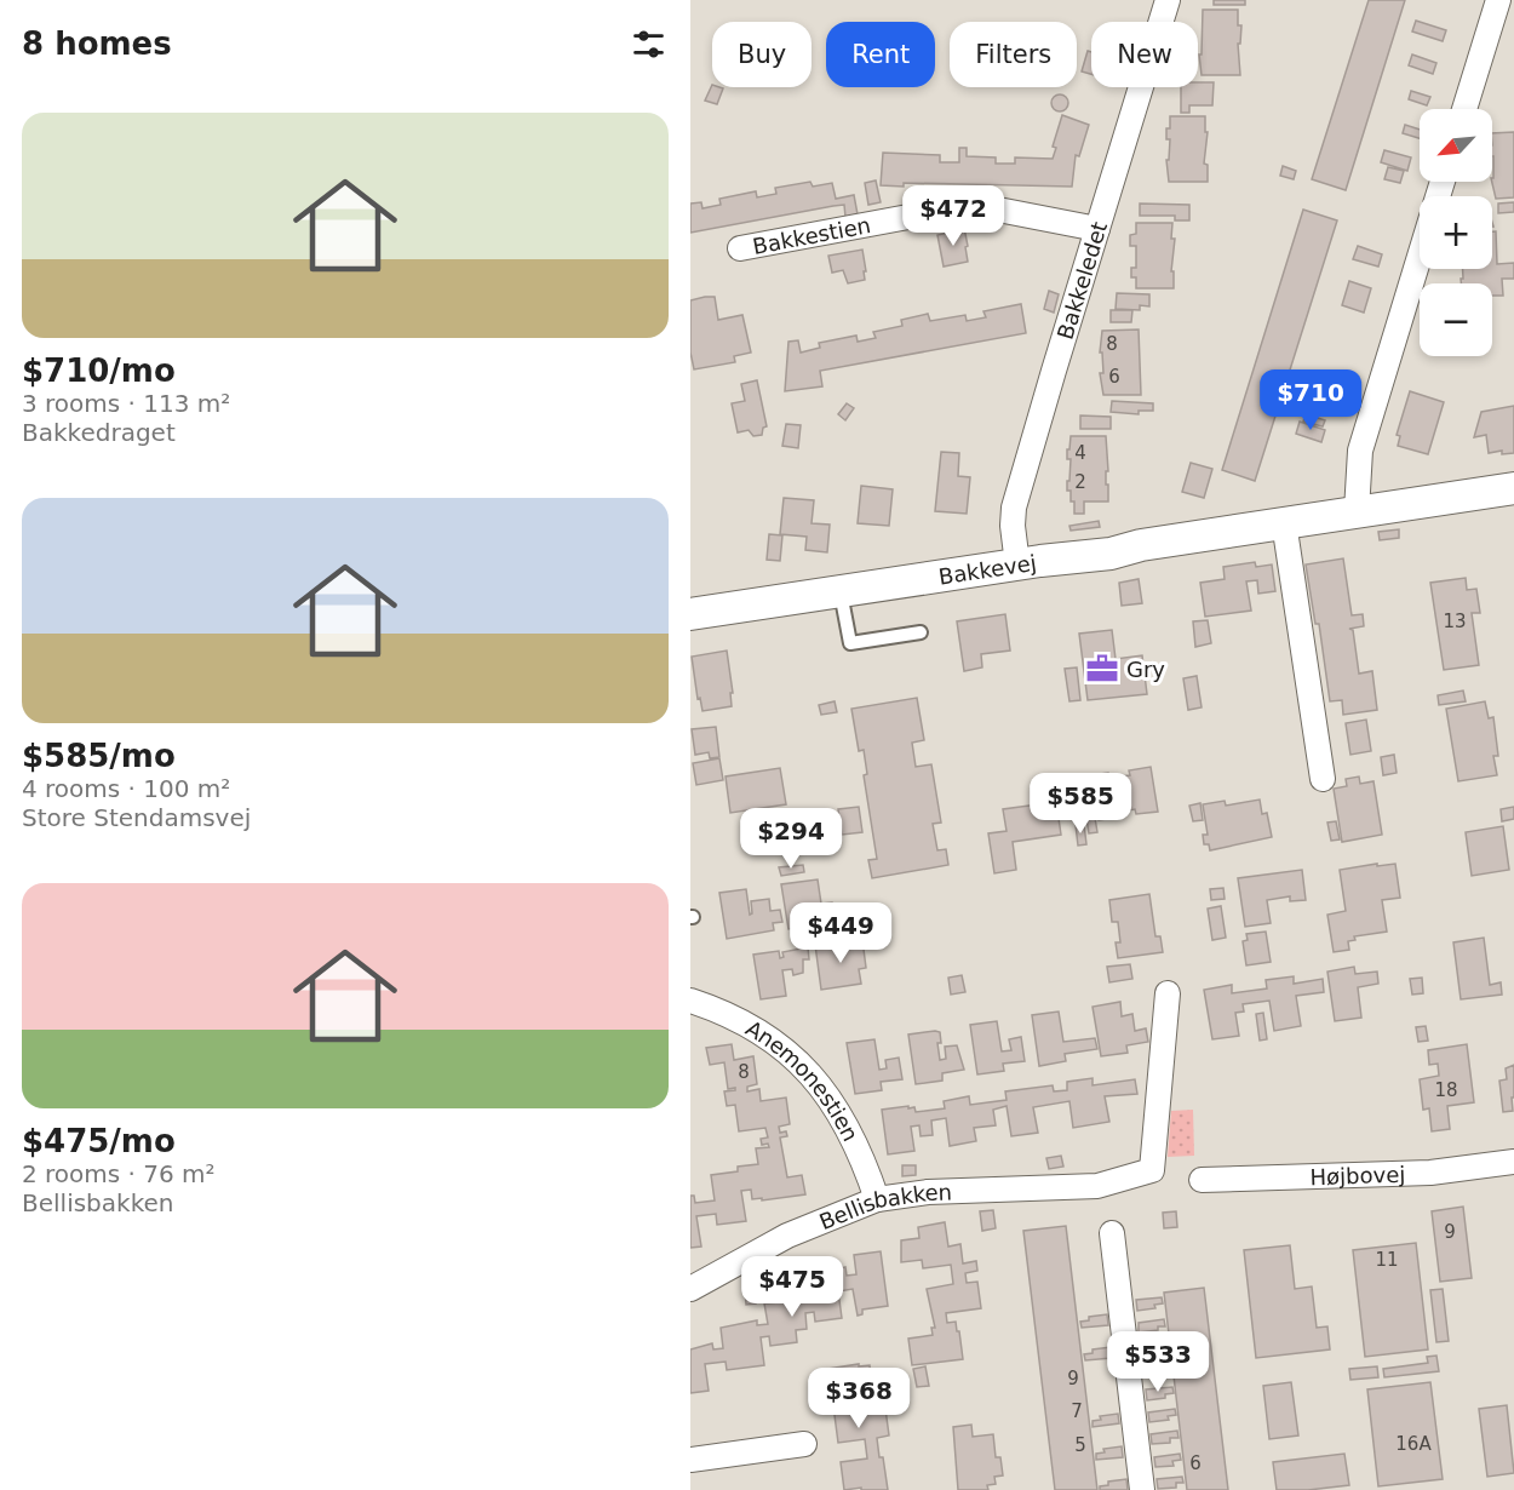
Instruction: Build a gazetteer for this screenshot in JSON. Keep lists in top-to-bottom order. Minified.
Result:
{"streets":{"street":["Bakkestien","Bakkeledet","Bakkevej","Anemonestien","Højbovej","Bellisbakken"]},"crossings":[["Bakkestien","Bakkeledet"],["Bakkeledet","Bakkevej"],["Anemonestien","Bellisbakken"]],"places":{"office":["Gry"]},"house_numbers":["8","6","4","2","13","8","18","9","11","9","7","16A","5","6"],"north":"bottom left","page":{"heading":"8 homes","chip":["Buy","Rent","Filters","New"],"list":[{"name":"$710/mo","note":"3 rooms · 113 m² · Bakkedraget"},{"name":"$585/mo","note":"4 rooms · 100 m² · Store Stendamsvej"},{"name":"$475/mo","note":"2 rooms · 76 m² · Bellisbakken"}],"map_buttons":["+","−"],"price":["$472","$710","$585","$294","$449","$475","$533","$368"]}}
